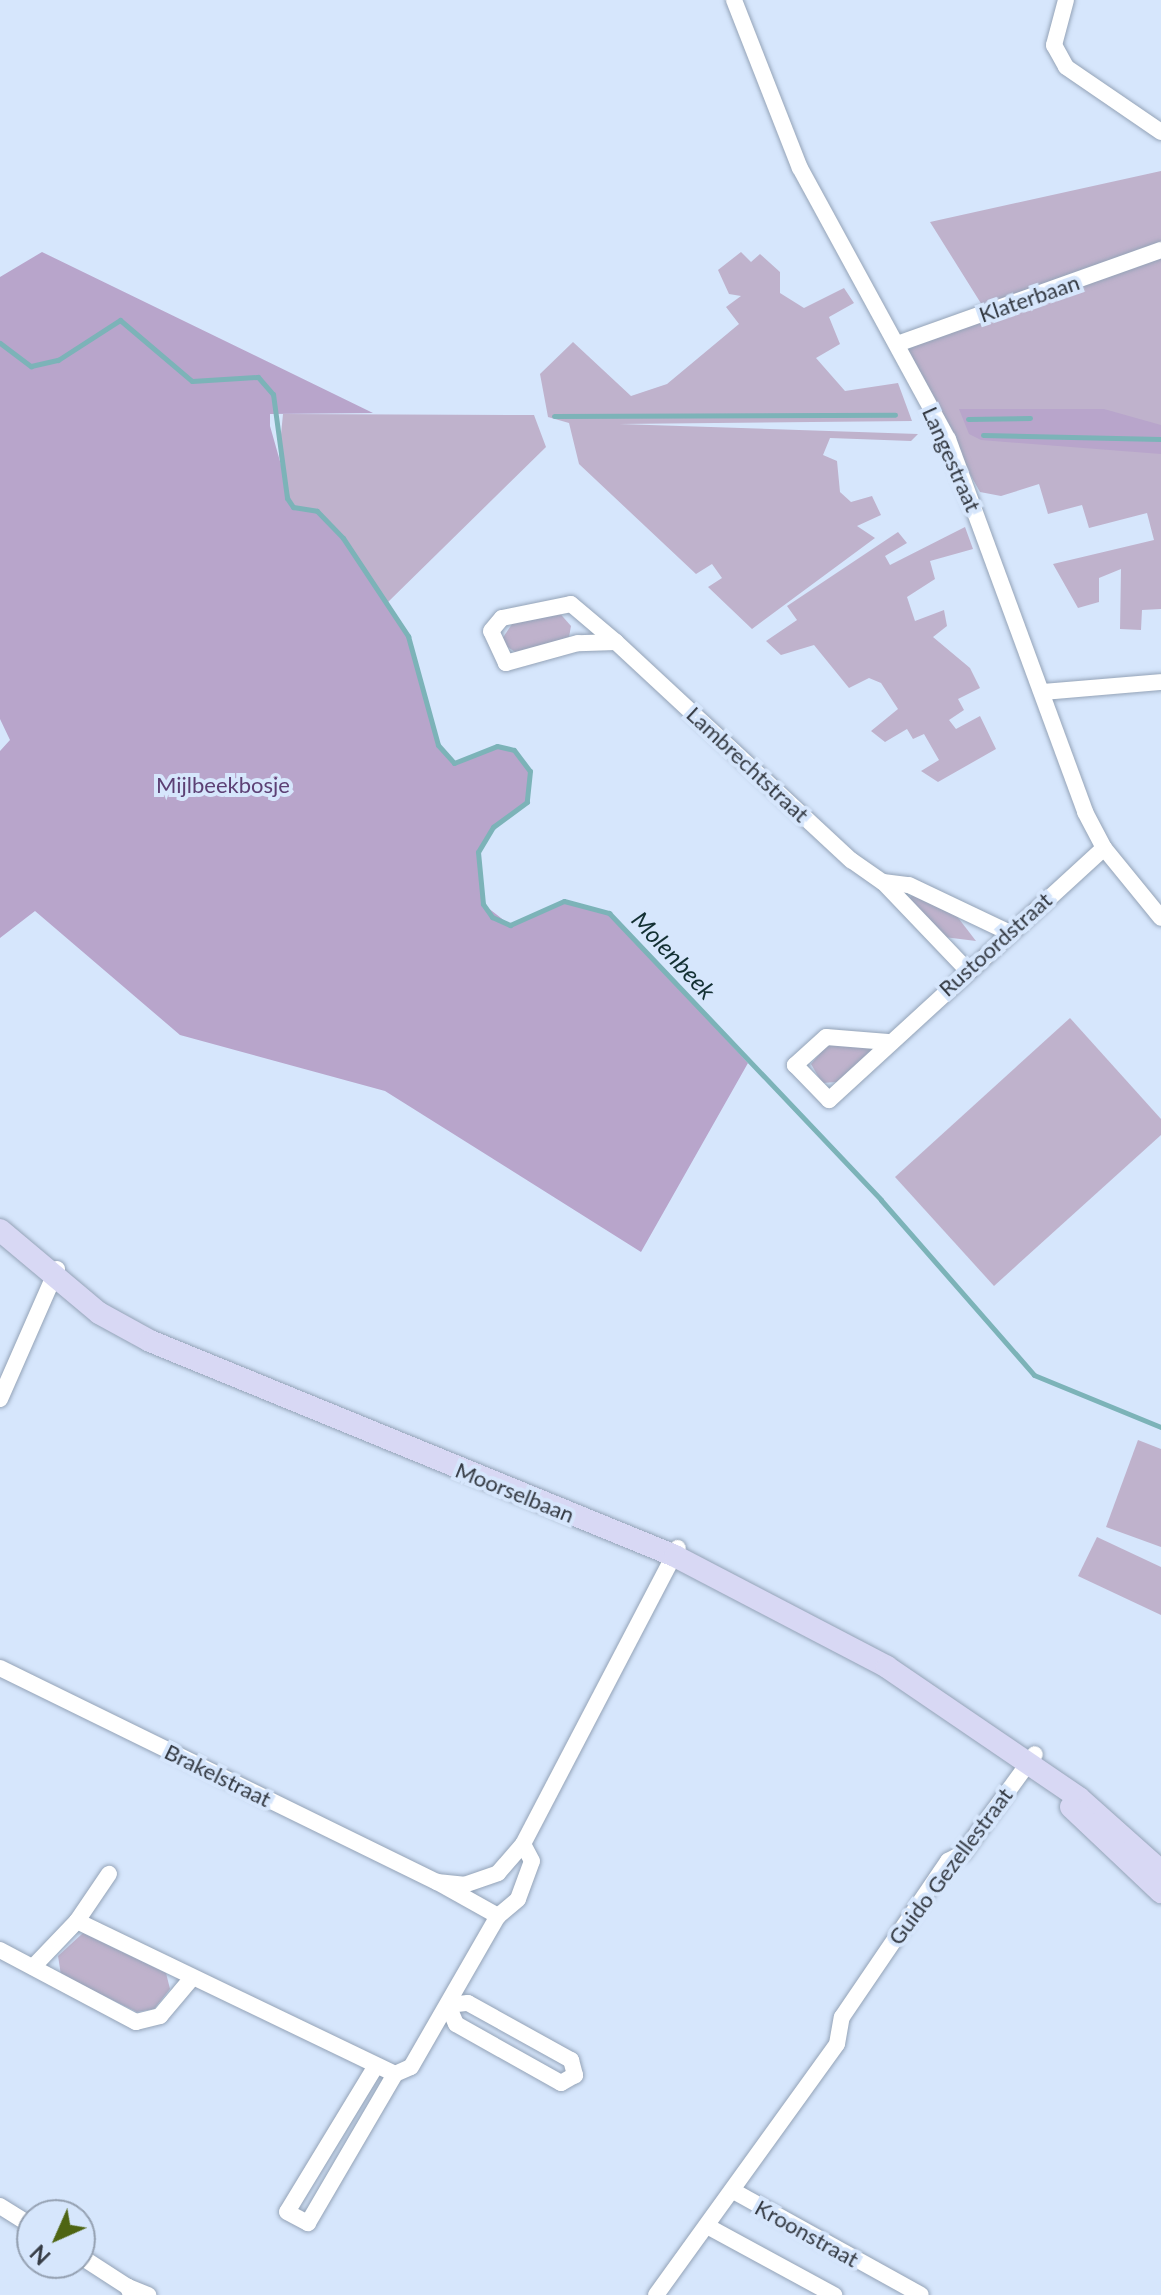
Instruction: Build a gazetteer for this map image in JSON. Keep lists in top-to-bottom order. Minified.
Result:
{"streets":{"main road":["Moorselbaan"],"street":["Klaterbaan","Langestraat","Lambrechtstraat","Rustoordstraat","Brakelstraat","Guido Gezellestraat","Kroonstraat"]},"crossings":[["Klaterbaan","Langestraat"],["Langestraat","Rustoordstraat"],["Lambrechtstraat","Rustoordstraat"],["Moorselbaan","Brakelstraat"],["Moorselbaan","Guido Gezellestraat"],["Guido Gezellestraat","Kroonstraat"]],"water":["Molenbeek"],"parks":["Mijlbeekbosje"],"north":"bottom left"}
